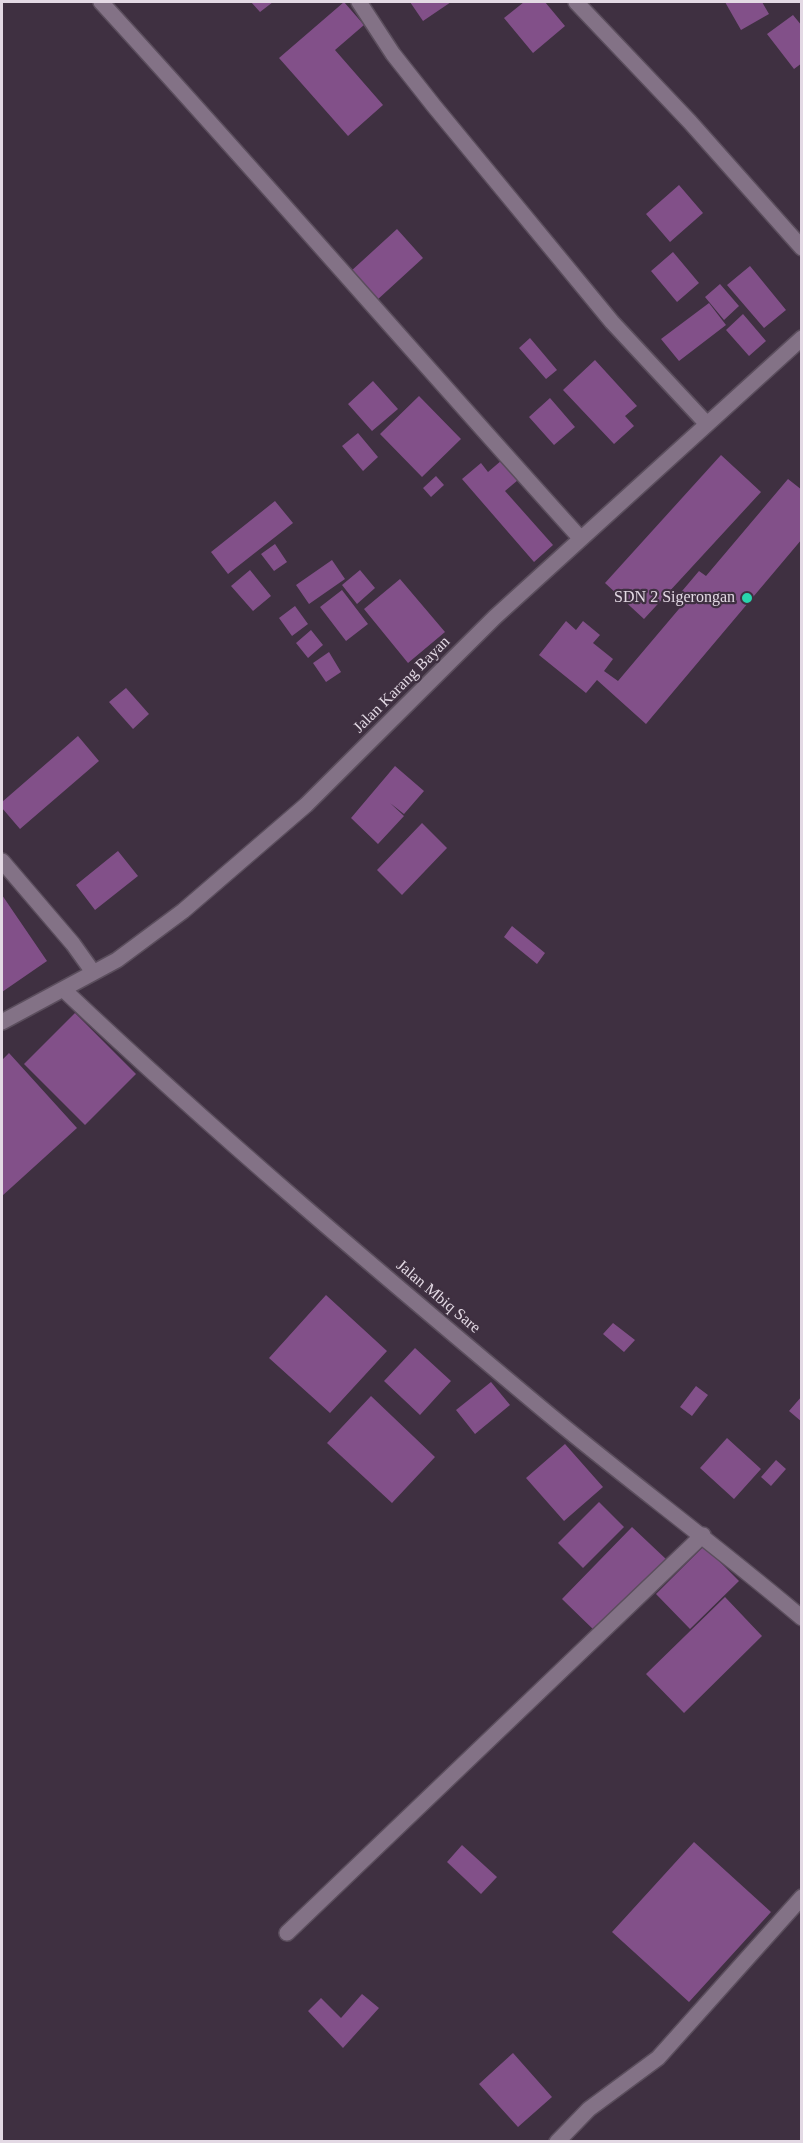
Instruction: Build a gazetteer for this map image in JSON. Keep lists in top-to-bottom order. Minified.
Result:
{"streets":{"street":["Jalan Karang Bayan","Jalan Mbiq Sare"]},"crossings":[["Jalan Karang Bayan","Jalan Mbiq Sare"]],"places":["SDN 2 Sigerongan"]}
